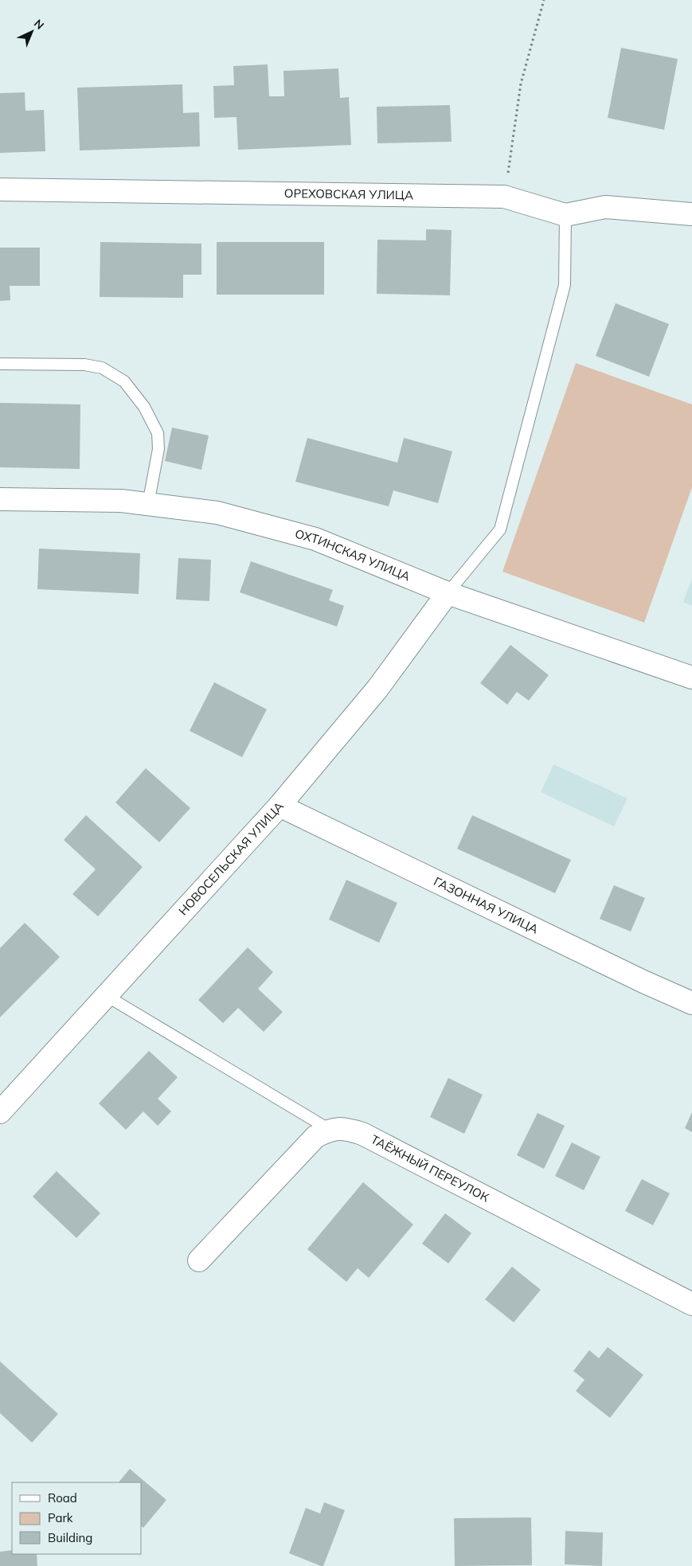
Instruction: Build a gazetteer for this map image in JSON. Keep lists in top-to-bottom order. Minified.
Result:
{"streets":{"street":["ОРЕХОВСКАЯ УЛИЦА","ОХТИНСКАЯ УЛИЦА","НОВОСЕЛЬСКАЯ УЛИЦА","ГАЗОННАЯ УЛИЦА","ТАЁЖНЫЙ ПЕРЕУЛОК"]},"crossings":[["ОХТИНСКАЯ УЛИЦА","НОВОСЕЛЬСКАЯ УЛИЦА"],["НОВОСЕЛЬСКАЯ УЛИЦА","ГАЗОННАЯ УЛИЦА"]],"legend":["Road","Park","Building"],"north":"top right"}
